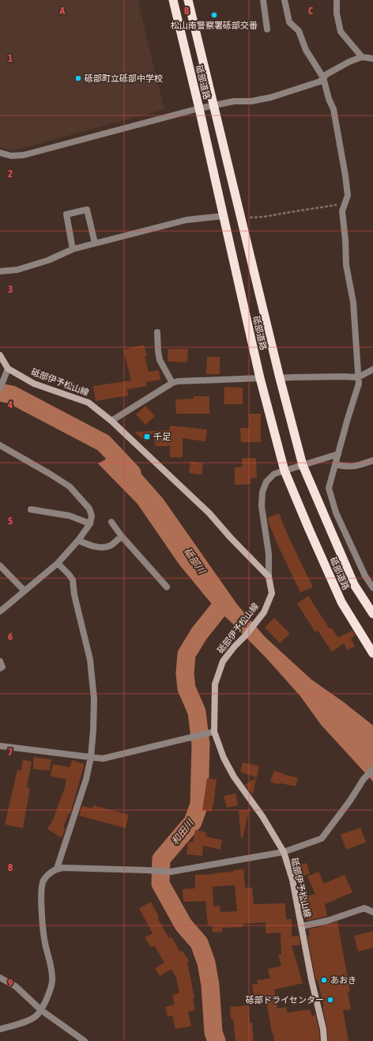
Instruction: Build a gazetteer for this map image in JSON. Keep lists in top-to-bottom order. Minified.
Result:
{"streets":{"highway":["砥部道路"],"main road":["砥部伊予松山線"]},"water":["砥部川","和田川"],"places":{"other":["松山南警察署砥部交番","砥部町立砥部中学校","あおき","砥部ドライセンター"],"transit":["千足"]},"grid":{"columns":["A","B","C"],"rows":["1","2","3","4","5","6","7","8","9"]}}
